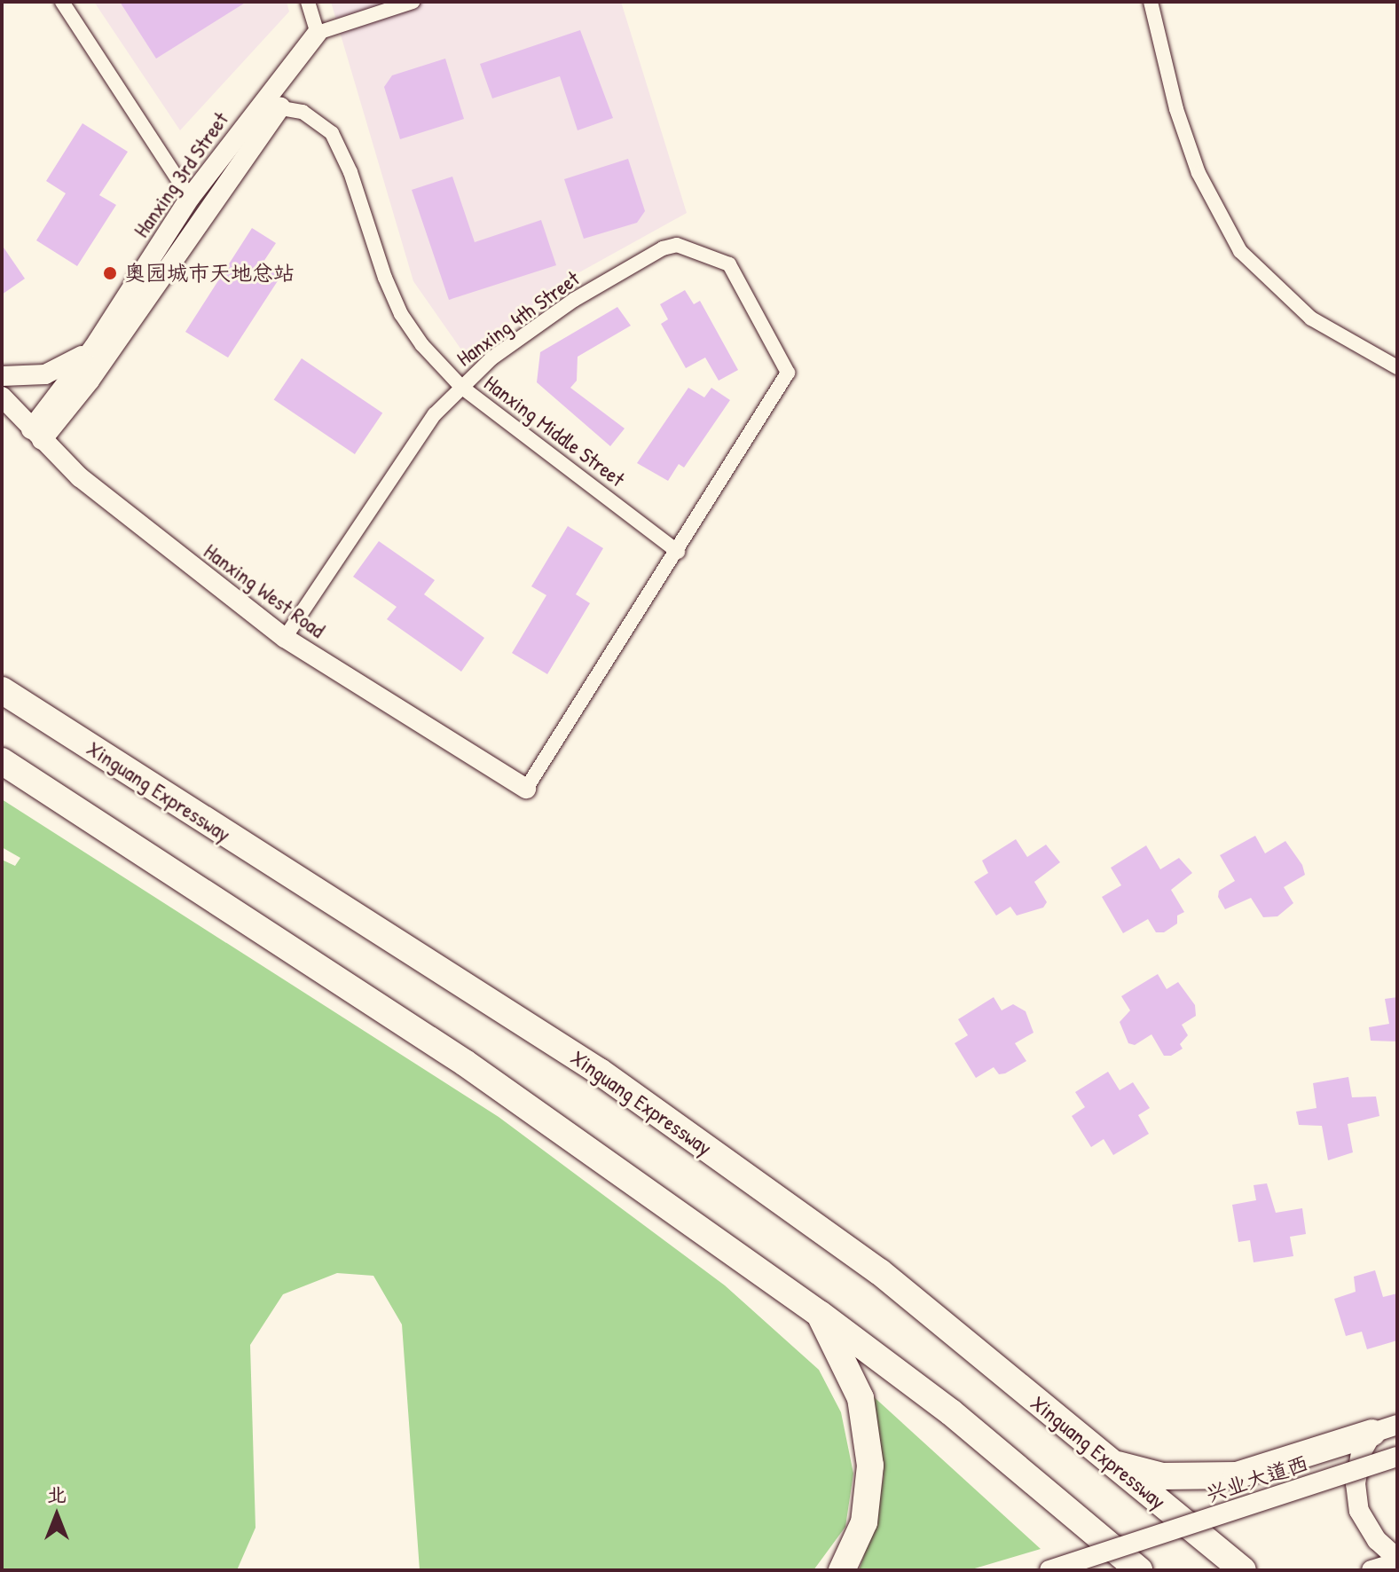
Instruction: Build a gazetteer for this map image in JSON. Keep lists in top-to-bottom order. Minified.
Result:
{"streets":{"highway":["Xinguang Expressway"],"street":["Hanxing 3rd Street","Hanxing 4th Street","Hanxing Middle Street","Hanxing West Road","兴业大道西"]},"crossings":[["Hanxing 3rd Street","Hanxing Middle Street"],["Hanxing 3rd Street","Hanxing West Road"],["Hanxing 4th Street","Hanxing Middle Street"],["Hanxing 4th Street","Hanxing West Road"]],"places":["奥园城市天地总站"],"north":"top"}
